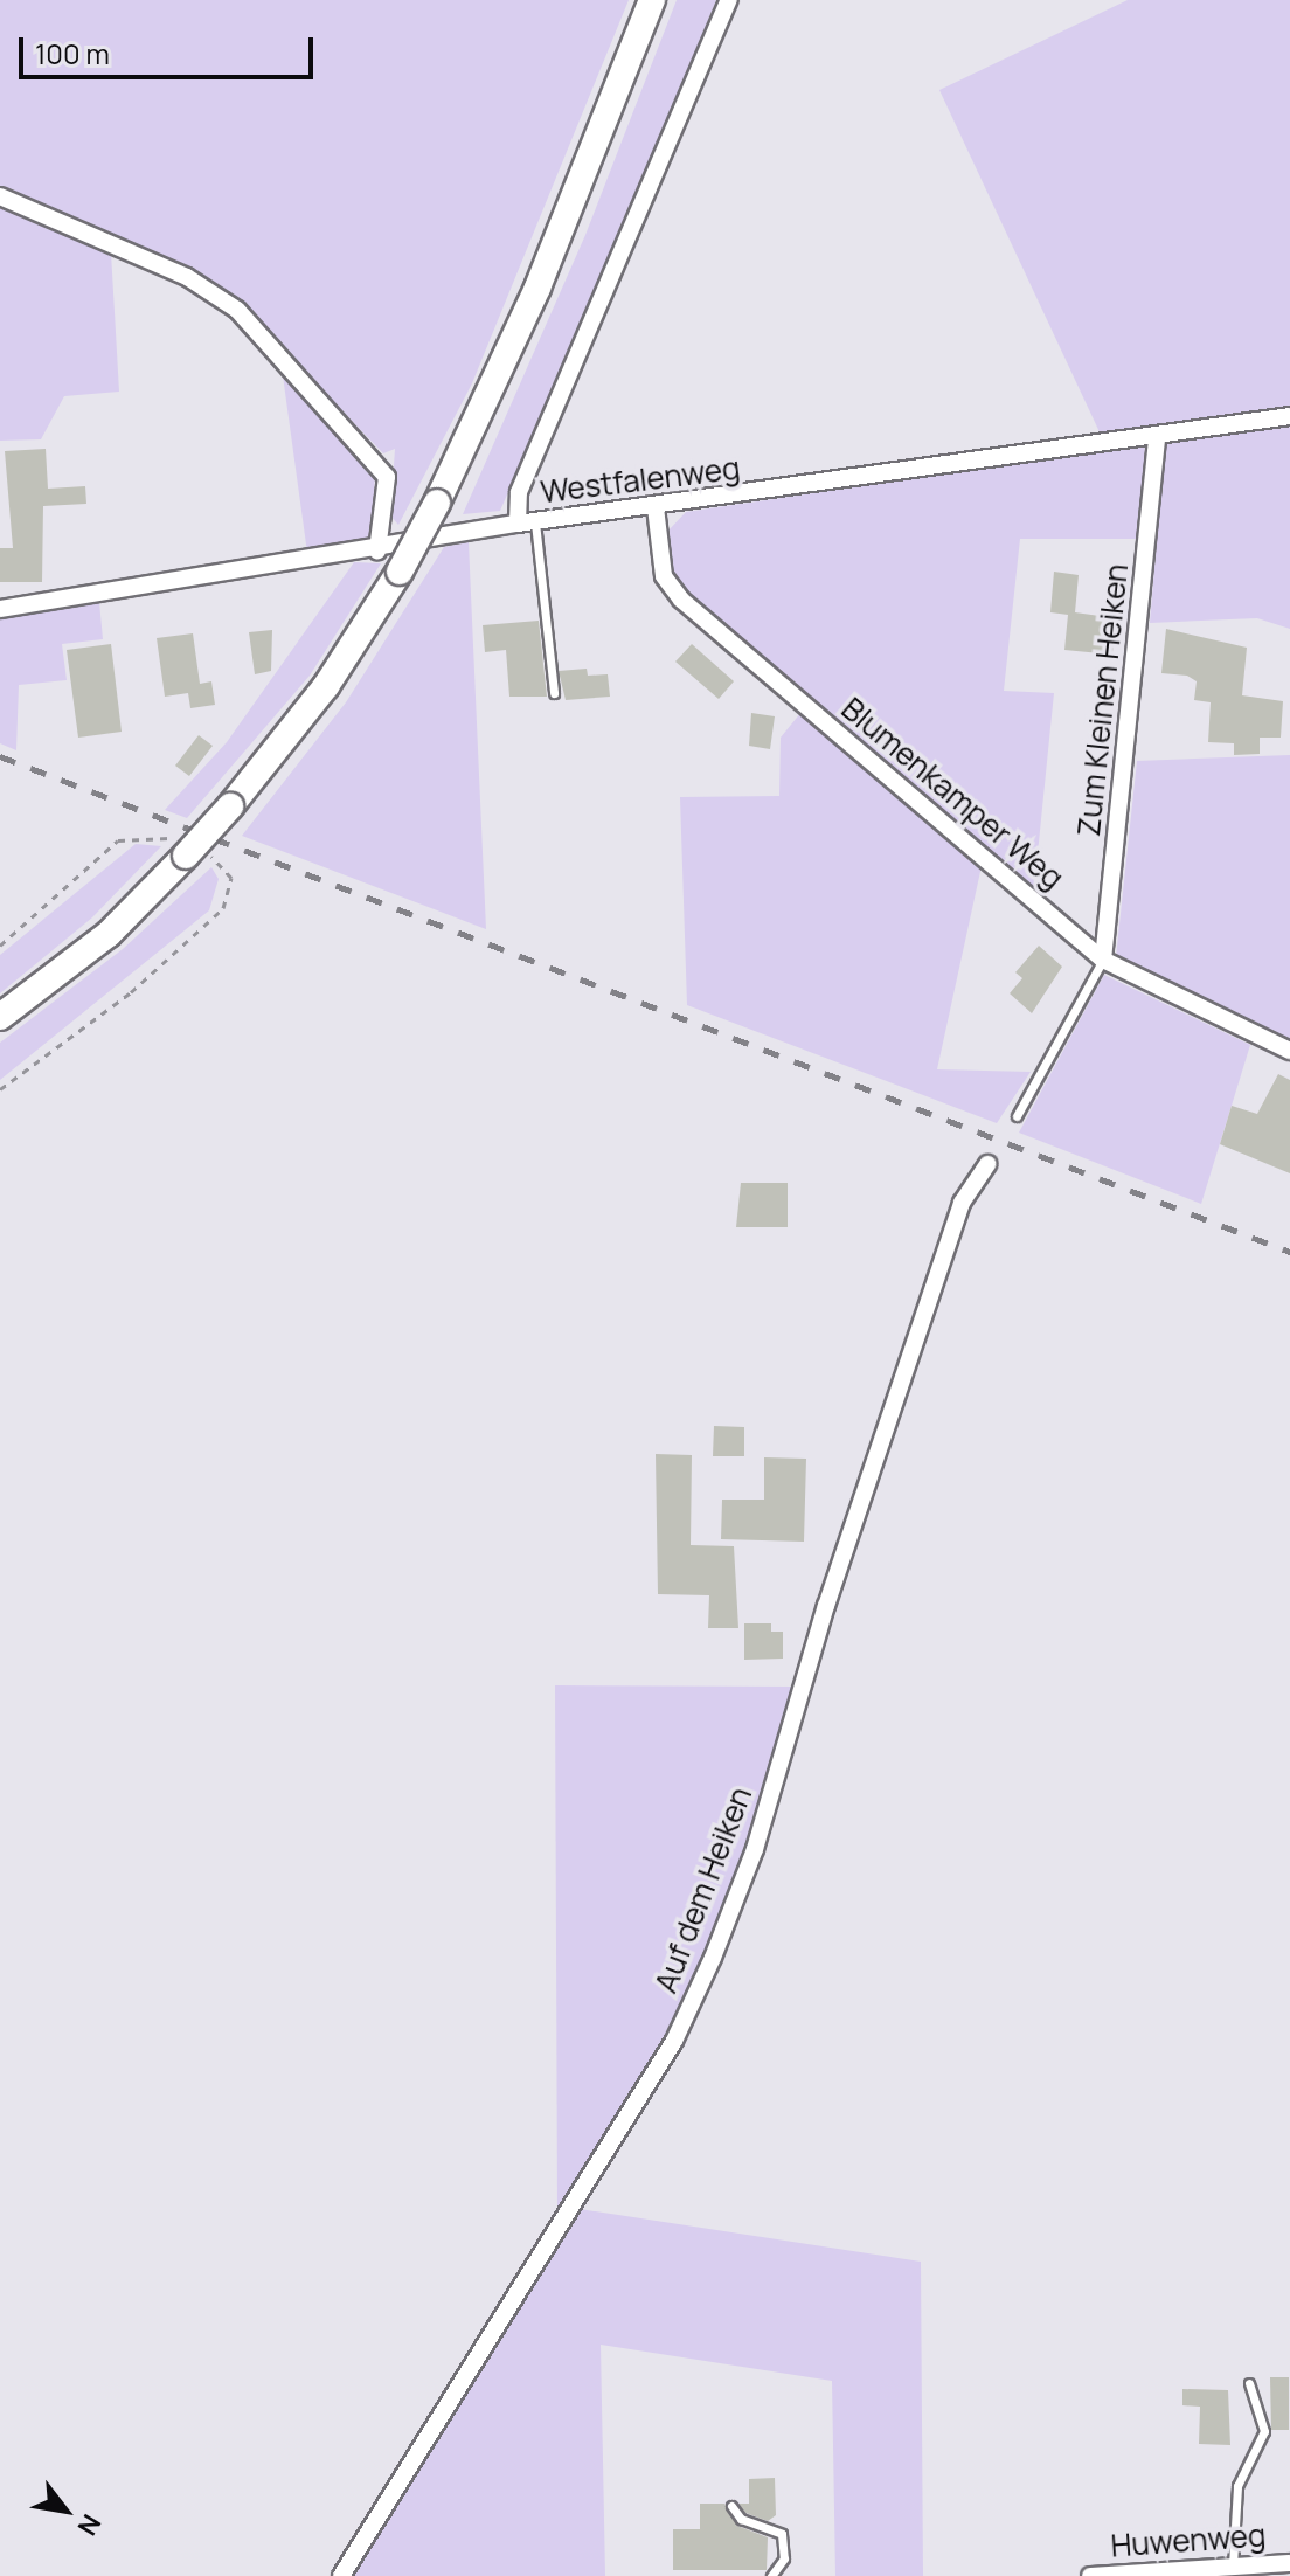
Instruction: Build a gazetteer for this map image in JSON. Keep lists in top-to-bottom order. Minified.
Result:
{"streets":{"street":["Westfalenweg","Zum Kleinen Heiken","Blumenkamper Weg","Auf dem Heiken","Huwenweg"]},"crossings":[["Westfalenweg","Zum Kleinen Heiken"],["Westfalenweg","Blumenkamper Weg"],["Zum Kleinen Heiken","Blumenkamper Weg"]],"scale_bar":"100 m","north":"bottom right"}
